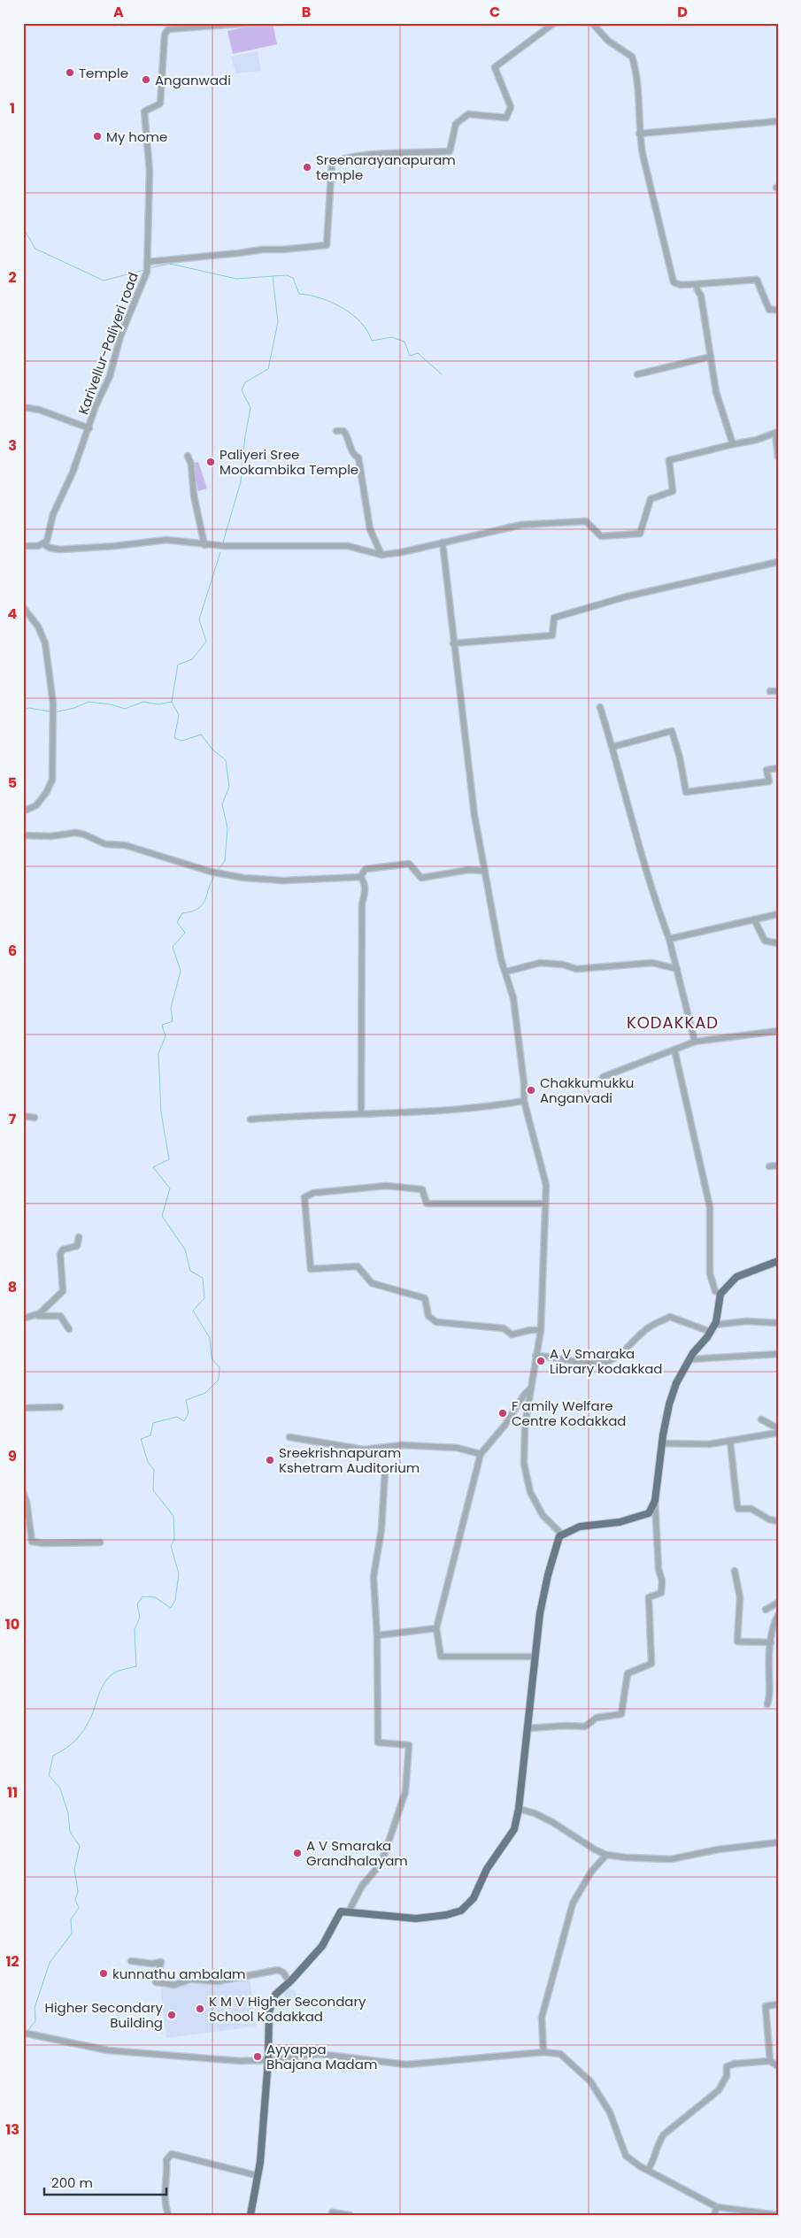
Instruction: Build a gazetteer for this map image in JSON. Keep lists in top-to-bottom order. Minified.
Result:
{"streets":{"street":["Karivellur-Paliyeri road"]},"districts":["KODAKKAD"],"places":["Temple","Anganwadi","My home","Sreenarayanapuram temple","Paliyeri Sree Mookambika Temple","Chakkumukku Anganvadi","A V Smaraka Library kodakkad","F amily Welfare Centre Kodakkad","Sreekrishnapuram Kshetram Auditorium","A V Smaraka Grandhalayam","kunnathu ambalam","K M V Higher Secondary School Kodakkad","Higher Secondary Building","Ayyappa Bhajana Madam"],"scale_bar":"200 m","grid":{"columns":["A","B","C","D"],"rows":["1","2","3","4","5","6","7","8","9","10","11","12","13"]}}
